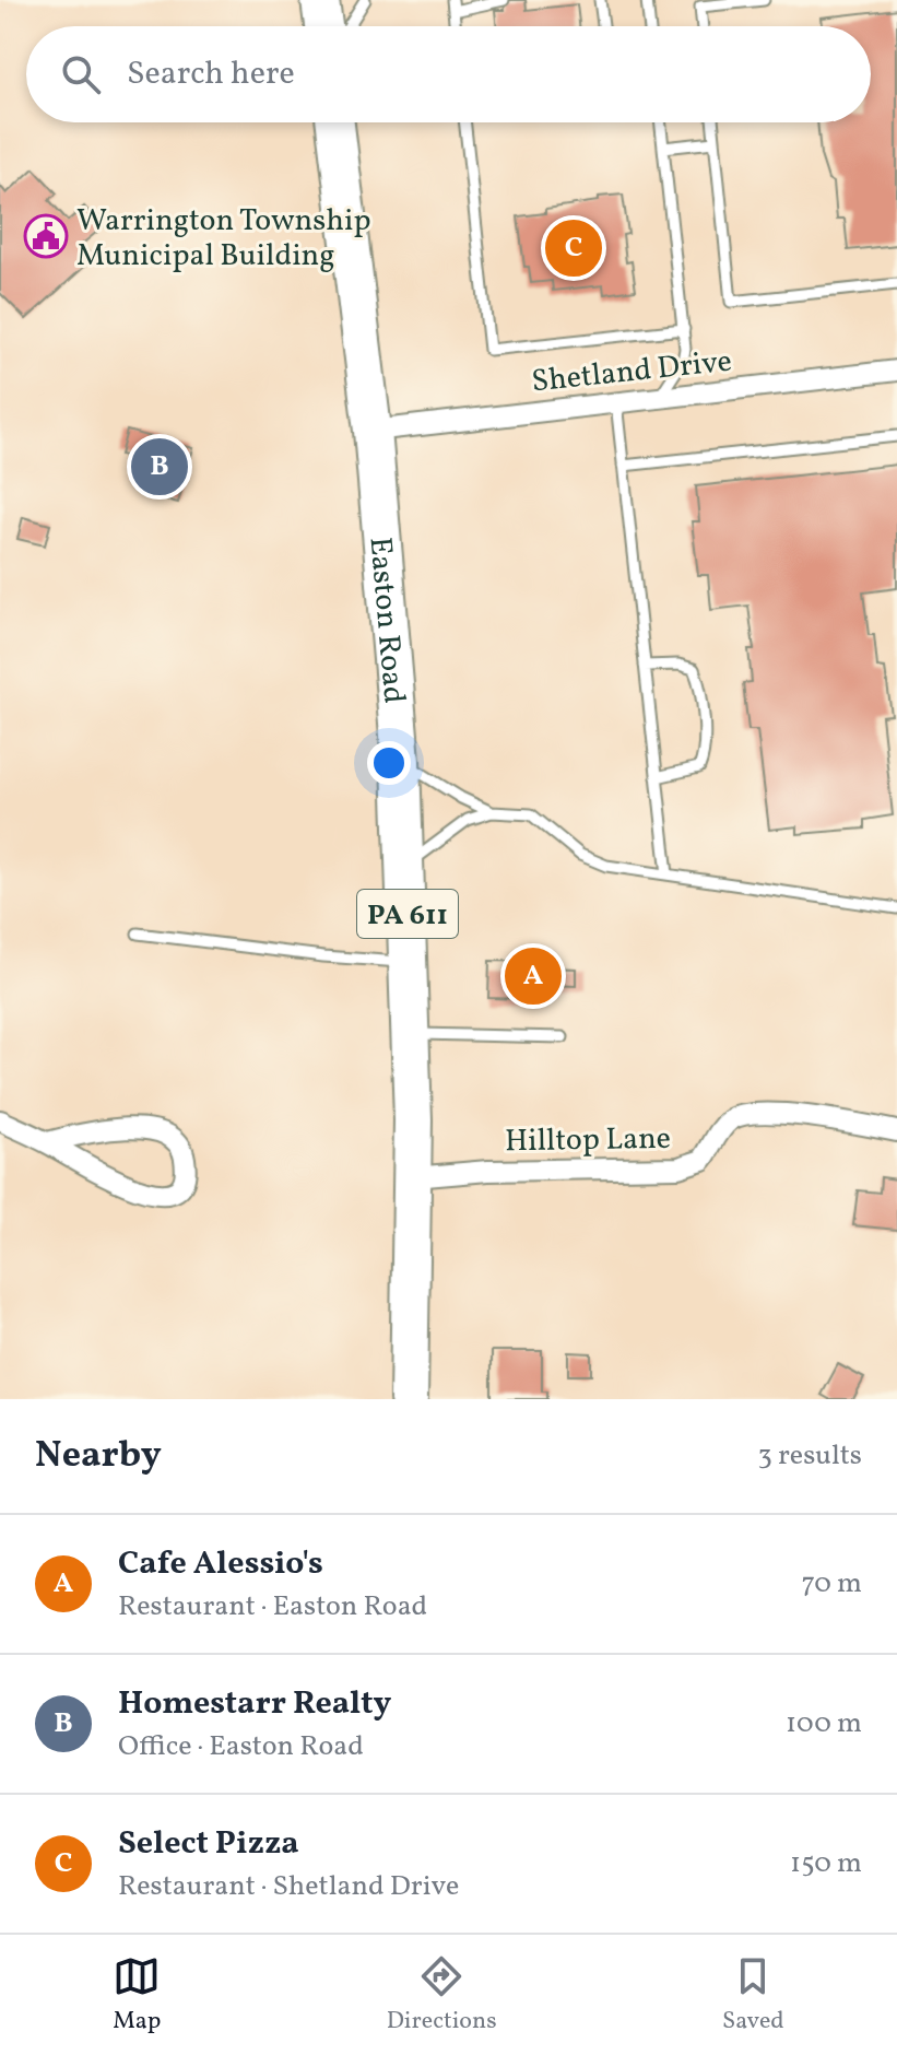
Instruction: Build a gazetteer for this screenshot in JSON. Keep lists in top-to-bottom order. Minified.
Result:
{"streets":{"highway":["Easton Road","PA 611"],"street":["Shetland Drive","Hilltop Lane"]},"crossings":[["Shetland Drive","Easton Road"],["Easton Road","Hilltop Lane"]],"places":{"public building":["Warrington Township Municipal Building"]},"page":{"search":"Search here","pins":["C","B","A"],"heading":["Nearby","3 results"],"list":[{"mark":"A","name":"Cafe Alessio's","note":"Restaurant · Easton Road","value":"70 m"},{"mark":"B","name":"Homestarr Realty","note":"Office · Easton Road","value":"100 m"},{"mark":"C","name":"Select Pizza","note":"Restaurant · Shetland Drive","value":"150 m"}],"nav":["Map","Directions","Saved"]}}
